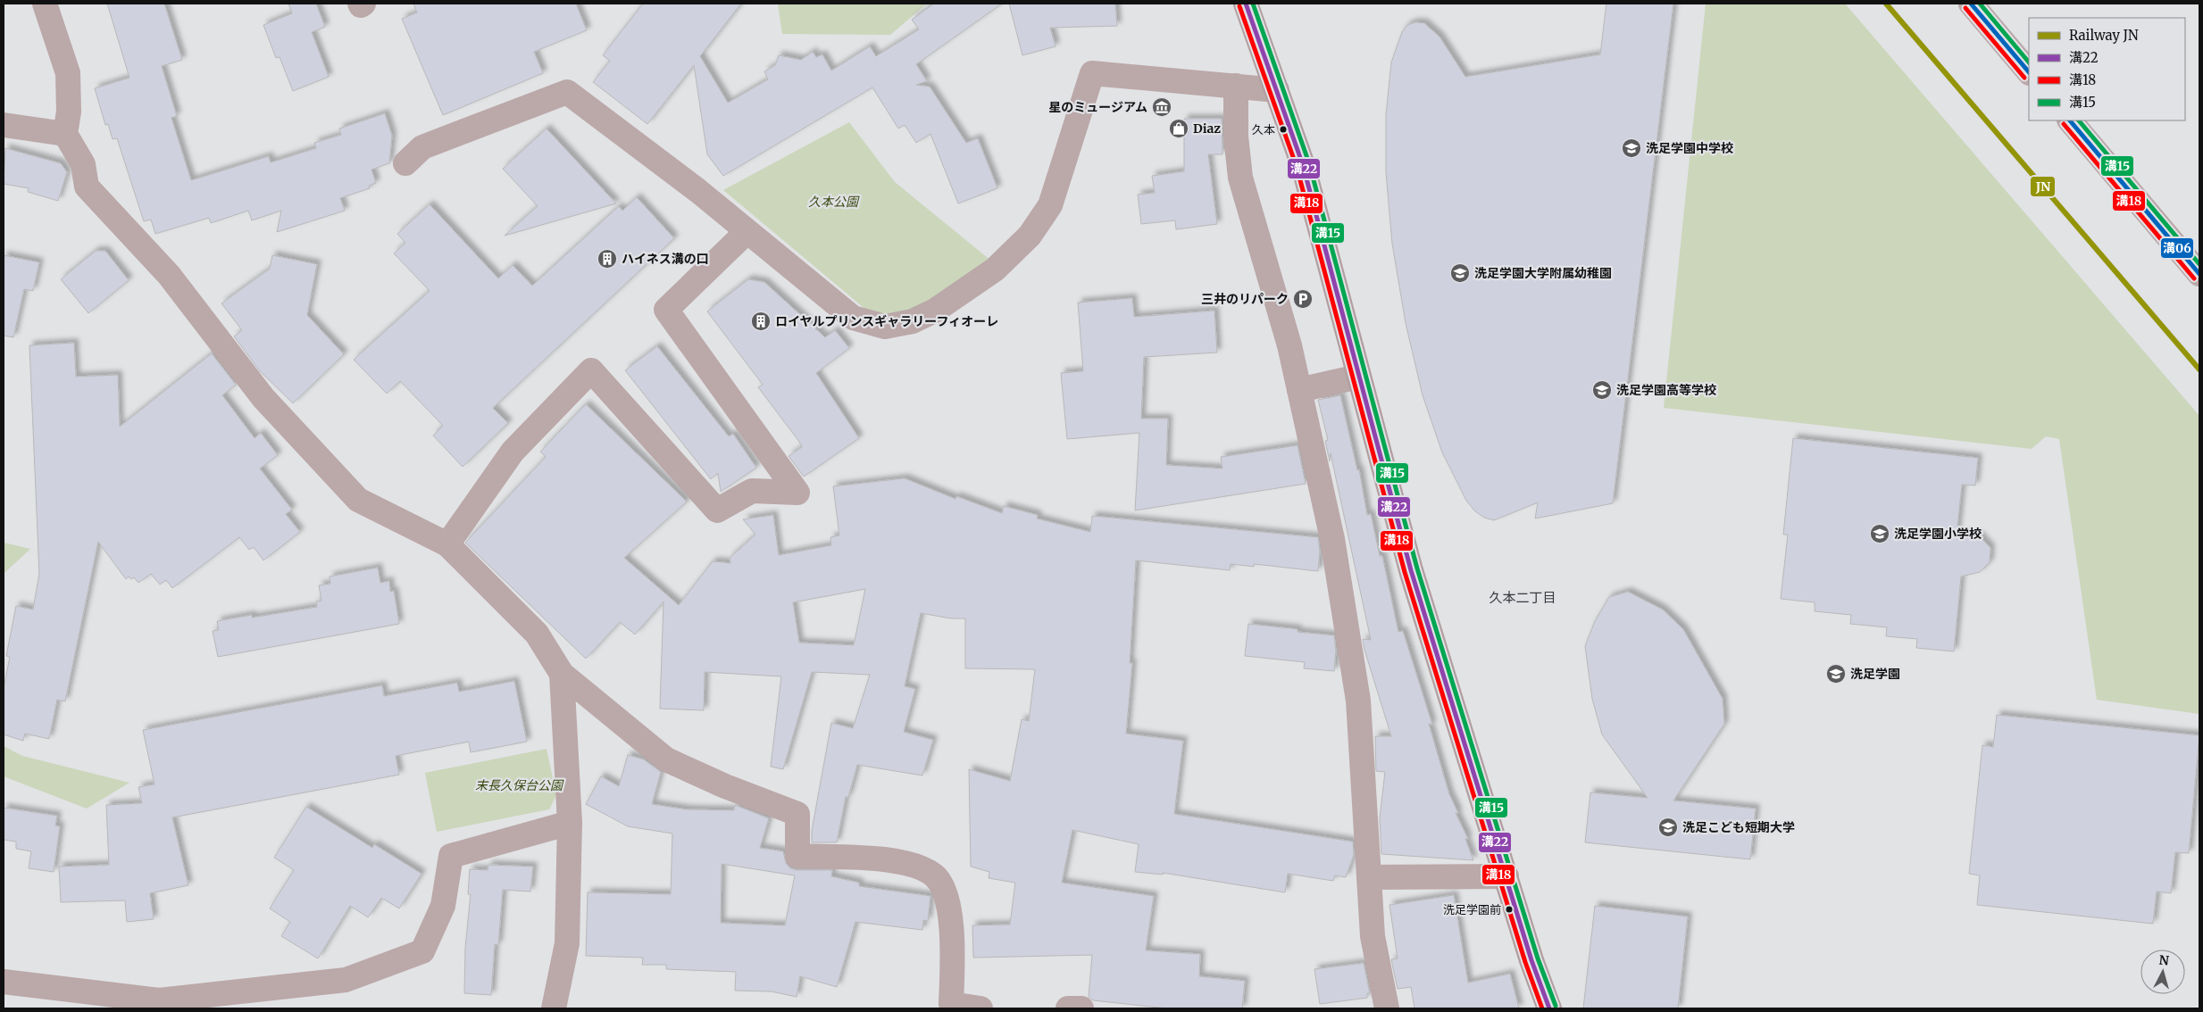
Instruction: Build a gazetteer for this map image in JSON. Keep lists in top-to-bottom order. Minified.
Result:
{"districts":["久本二丁目"],"parks":["久本公園","末長久保台公園"],"places":{"museum":["星のミュージアム"],"shop":["Diaz"],"other":["久本","洗足学園前"],"school or university":["洗足学園中学校","洗足学園大学附属幼稚園","洗足学園高等学校","洗足学園小学校","洗足学園","洗足こども短期大学"],"building":["ハイネス溝の口","ロイヤルプリンスギャラリーフィオーレ"],"parking":["三井のリパーク"]},"lines":["rail line JN","transit line 溝22","transit line 溝15","transit line 溝06","transit line 溝18"],"legend":["Railway JN","溝22","溝18","溝15"],"north":"top"}
